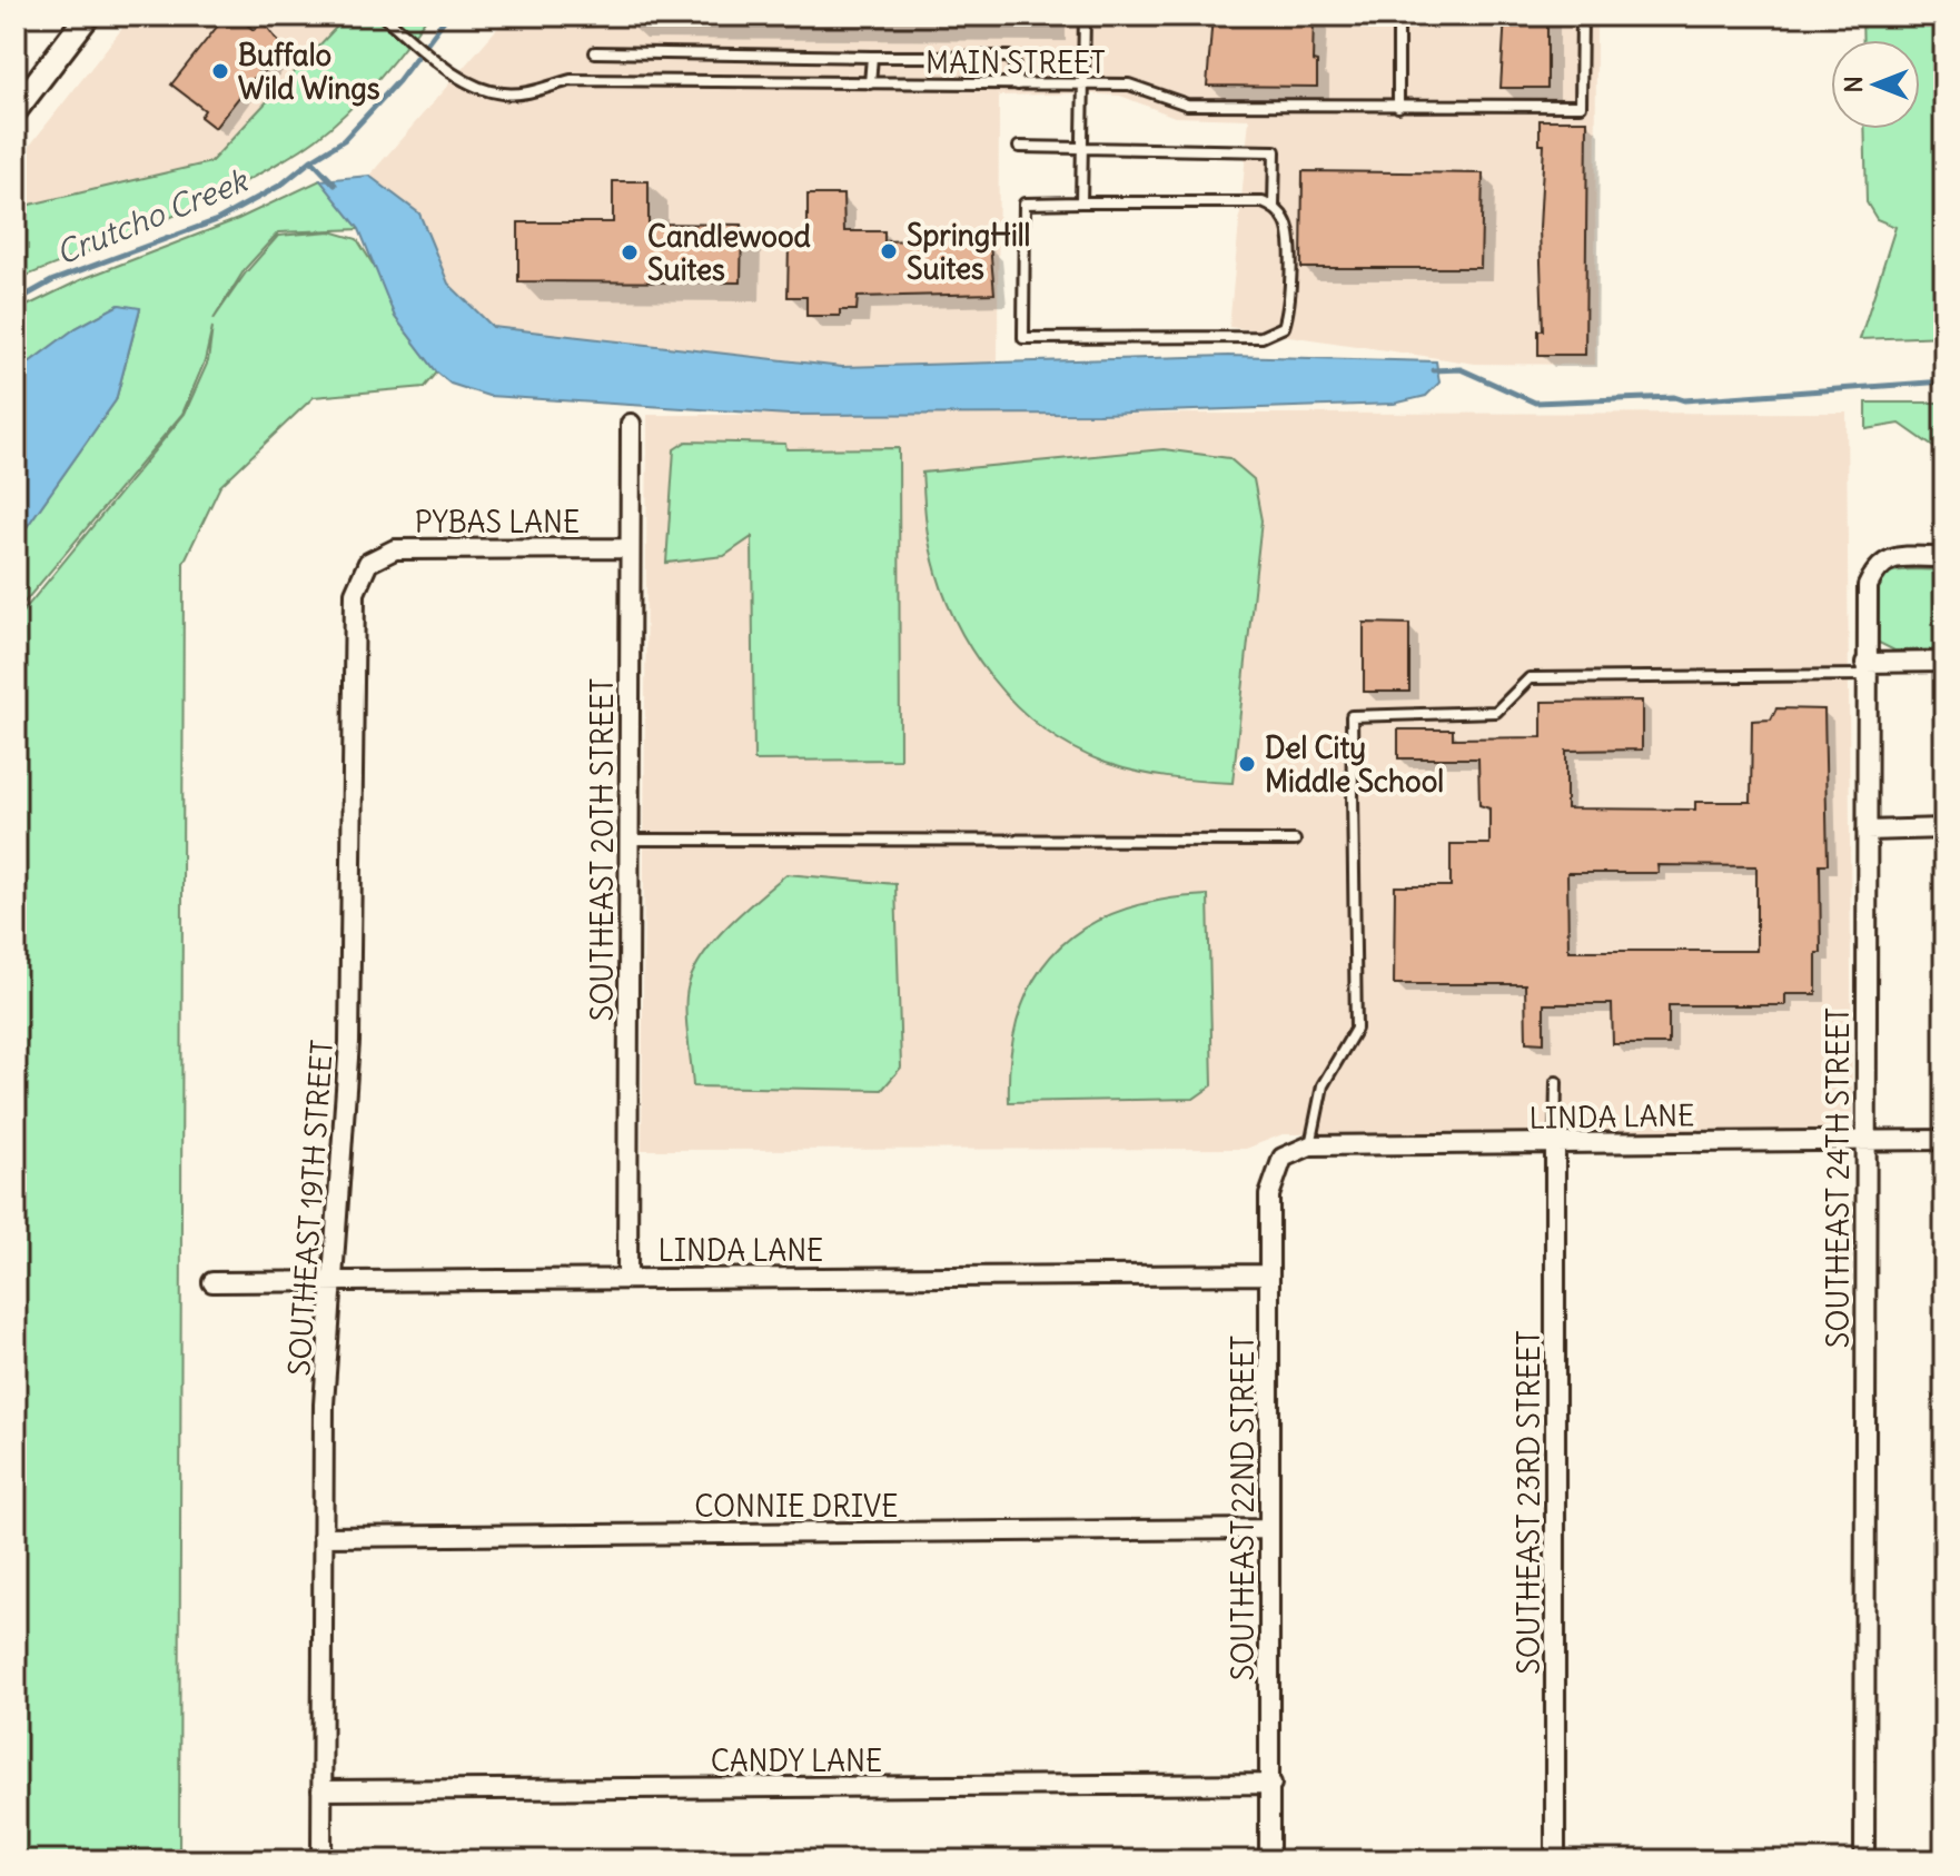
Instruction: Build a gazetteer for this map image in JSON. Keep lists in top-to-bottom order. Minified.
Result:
{"streets":{"street":["PYBAS LANE","SOUTHEAST 20TH STREET","LINDA LANE","SOUTHEAST 24TH STREET","SOUTHEAST 19TH STREET","SOUTHEAST 23RD STREET","CONNIE DRIVE","SOUTHEAST 22ND STREET","CANDY LANE"],"lane":["MAIN STREET"]},"crossings":[["PYBAS LANE","SOUTHEAST 20TH STREET"],["PYBAS LANE","SOUTHEAST 19TH STREET"],["SOUTHEAST 20TH STREET","LINDA LANE"],["LINDA LANE","SOUTHEAST 24TH STREET"],["LINDA LANE","SOUTHEAST 19TH STREET"],["LINDA LANE","SOUTHEAST 23RD STREET"],["LINDA LANE","SOUTHEAST 22ND STREET"],["SOUTHEAST 19TH STREET","CONNIE DRIVE"],["SOUTHEAST 19TH STREET","CANDY LANE"],["CONNIE DRIVE","SOUTHEAST 22ND STREET"],["SOUTHEAST 22ND STREET","CANDY LANE"]],"water":["Crutcho Creek"],"places":["Buffalo Wild Wings","SpringHill Suites","Candlewood Suites","Del City Middle School"],"north":"left"}
